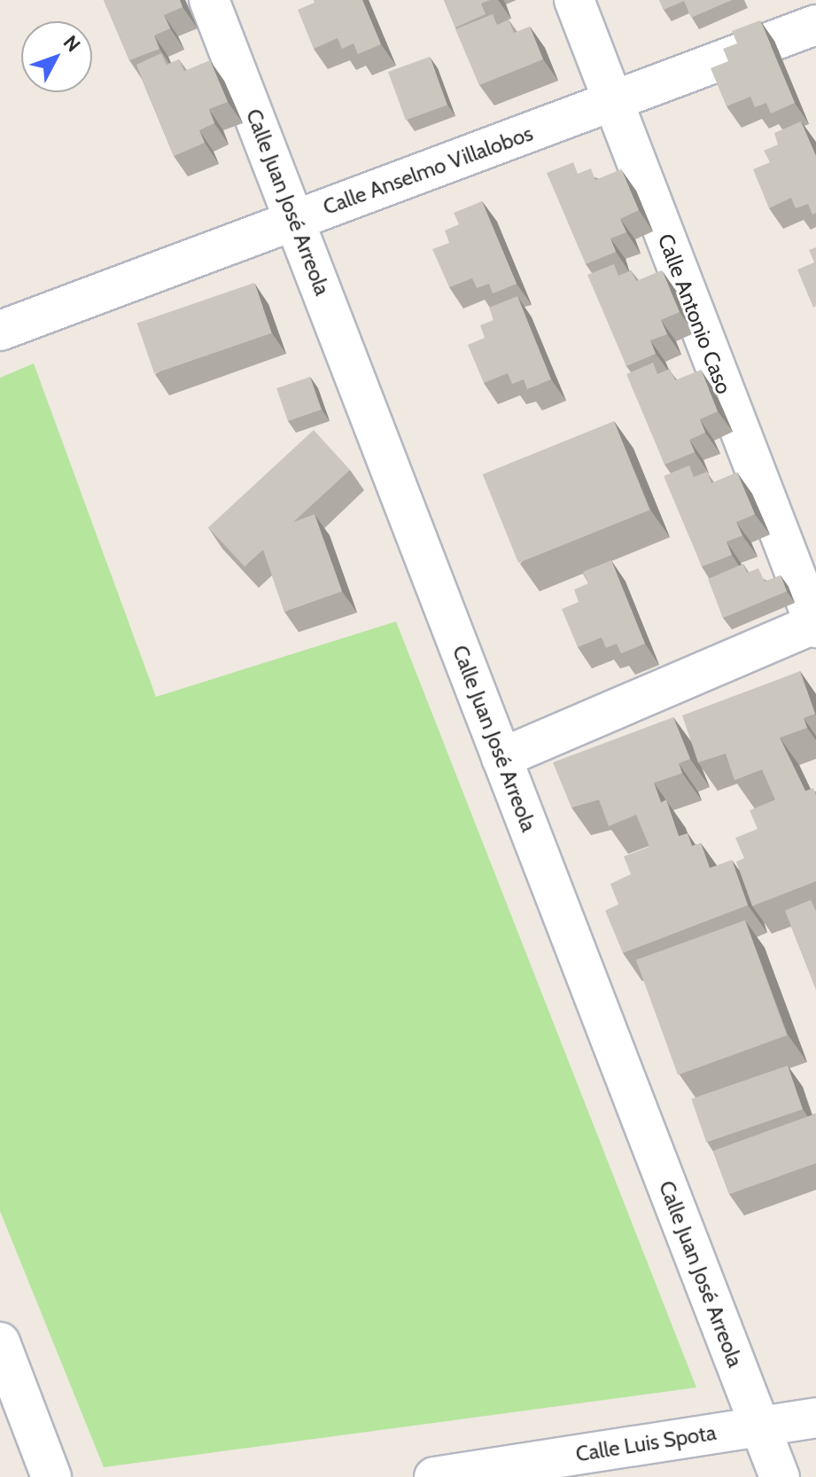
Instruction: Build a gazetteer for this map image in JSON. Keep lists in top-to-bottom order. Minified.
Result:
{"streets":{"street":["Calle Anselmo Villalobos","Calle Juan José Arreola","Calle Antonio Caso","Calle Luis Spota"]},"crossings":[["Calle Anselmo Villalobos","Calle Juan José Arreola"],["Calle Anselmo Villalobos","Calle Antonio Caso"],["Calle Juan José Arreola","Calle Luis Spota"]],"north":"top right"}
